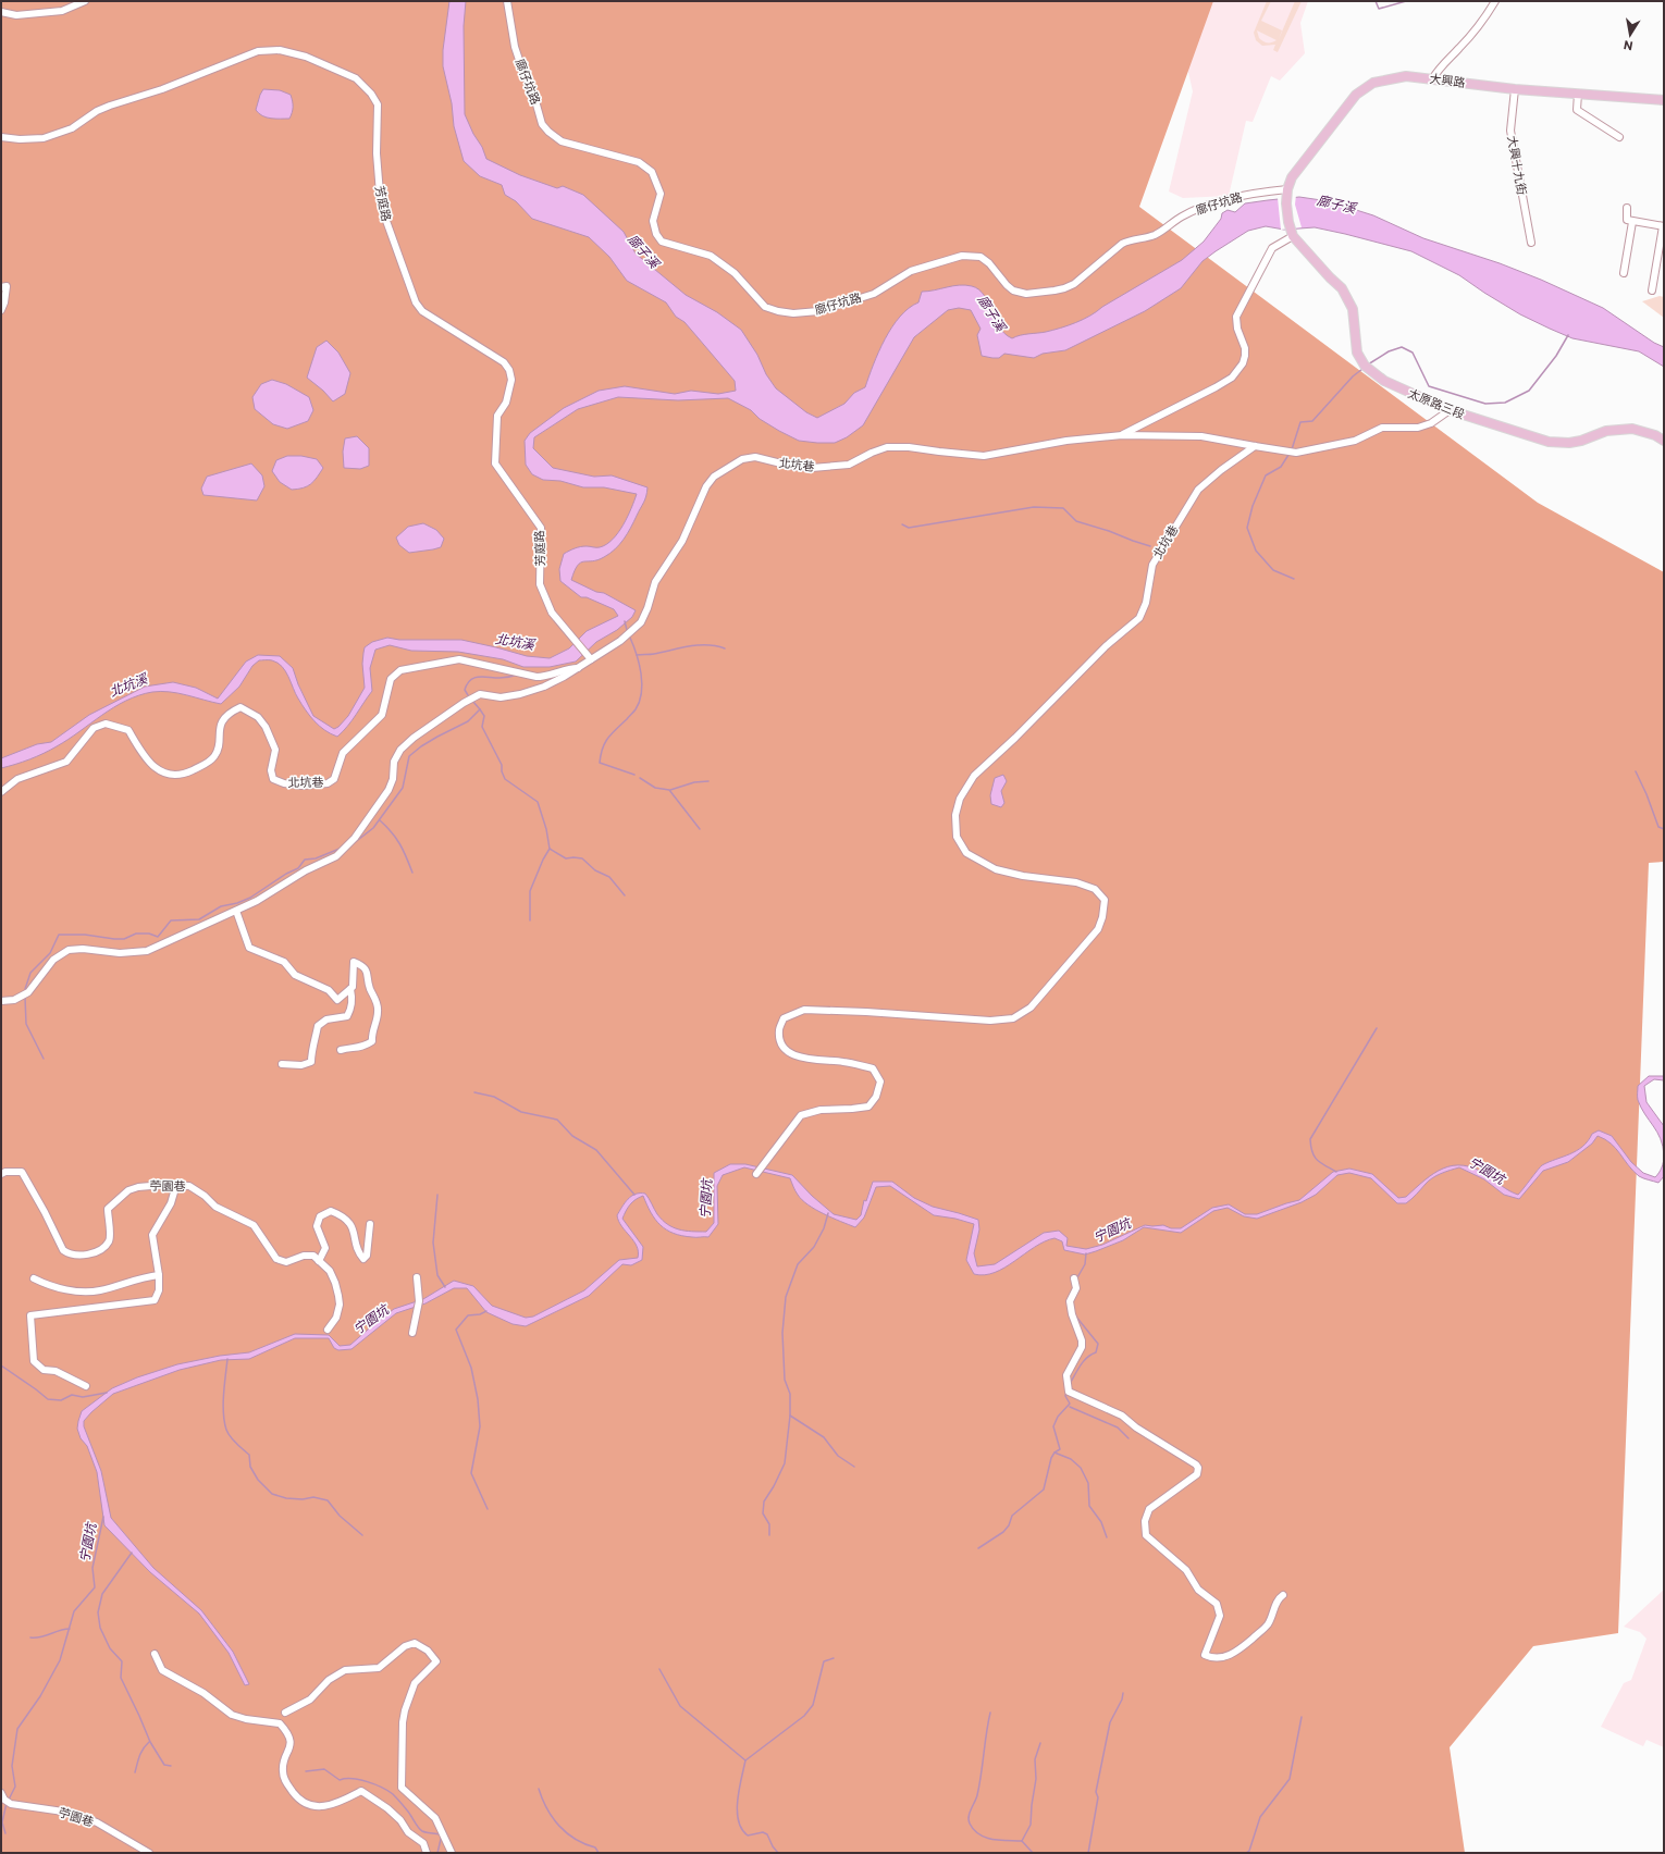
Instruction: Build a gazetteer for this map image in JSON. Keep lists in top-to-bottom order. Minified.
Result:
{"streets":{"main road":["大興路","太原路三段"],"street":["廍仔坑路","大興十九街","芳庭路","北坑巷","苧園巷"]},"crossings":[["大興路","廍仔坑路"],["大興路","大興十九街"],["芳庭路","北坑巷"],["太原路三段","北坑巷"]],"water":["廍子溪","北坑溪","宁園坑"],"north":"bottom"}
